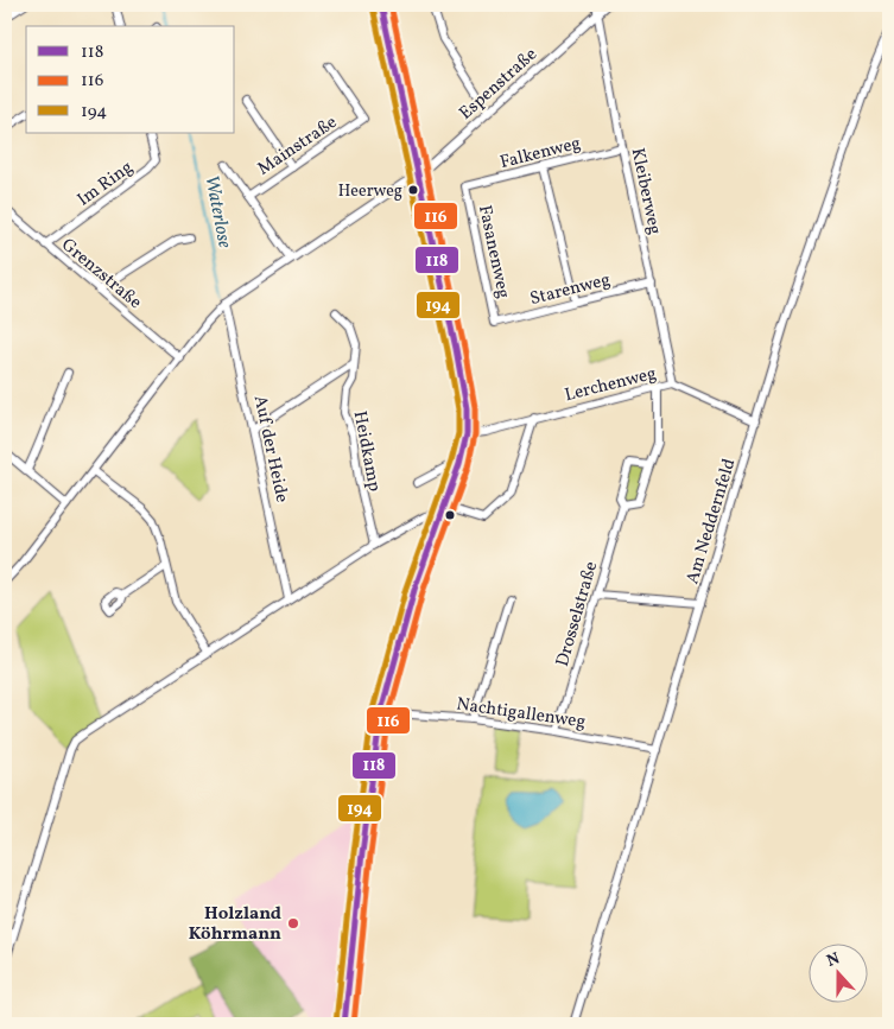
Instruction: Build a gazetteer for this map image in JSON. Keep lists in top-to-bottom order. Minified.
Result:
{"streets":{"street":["Espenstraße","Mainstraße","Falkenweg","Im Ring","Kleiberweg","Fasanenweg","Grenzstraße","Starenweg","Lerchenweg","Auf der Heide","Heidkamp","Am Neddernfeld","Drosselstraße","Nachtigallenweg"]},"crossings":[["Espenstraße","Kleiberweg"],["Falkenweg","Kleiberweg"],["Falkenweg","Fasanenweg"],["Im Ring","Grenzstraße"],["Kleiberweg","Starenweg"],["Kleiberweg","Lerchenweg"],["Fasanenweg","Starenweg"],["Lerchenweg","Am Neddernfeld"],["Am Neddernfeld","Nachtigallenweg"],["Drosselstraße","Nachtigallenweg"]],"water":["Waterlose"],"places":["Heerweg","Holzland Köhrmann"],"lines":["transit line 118","transit line 116","transit line 194"],"legend":["118","116","194"],"north":"top"}
